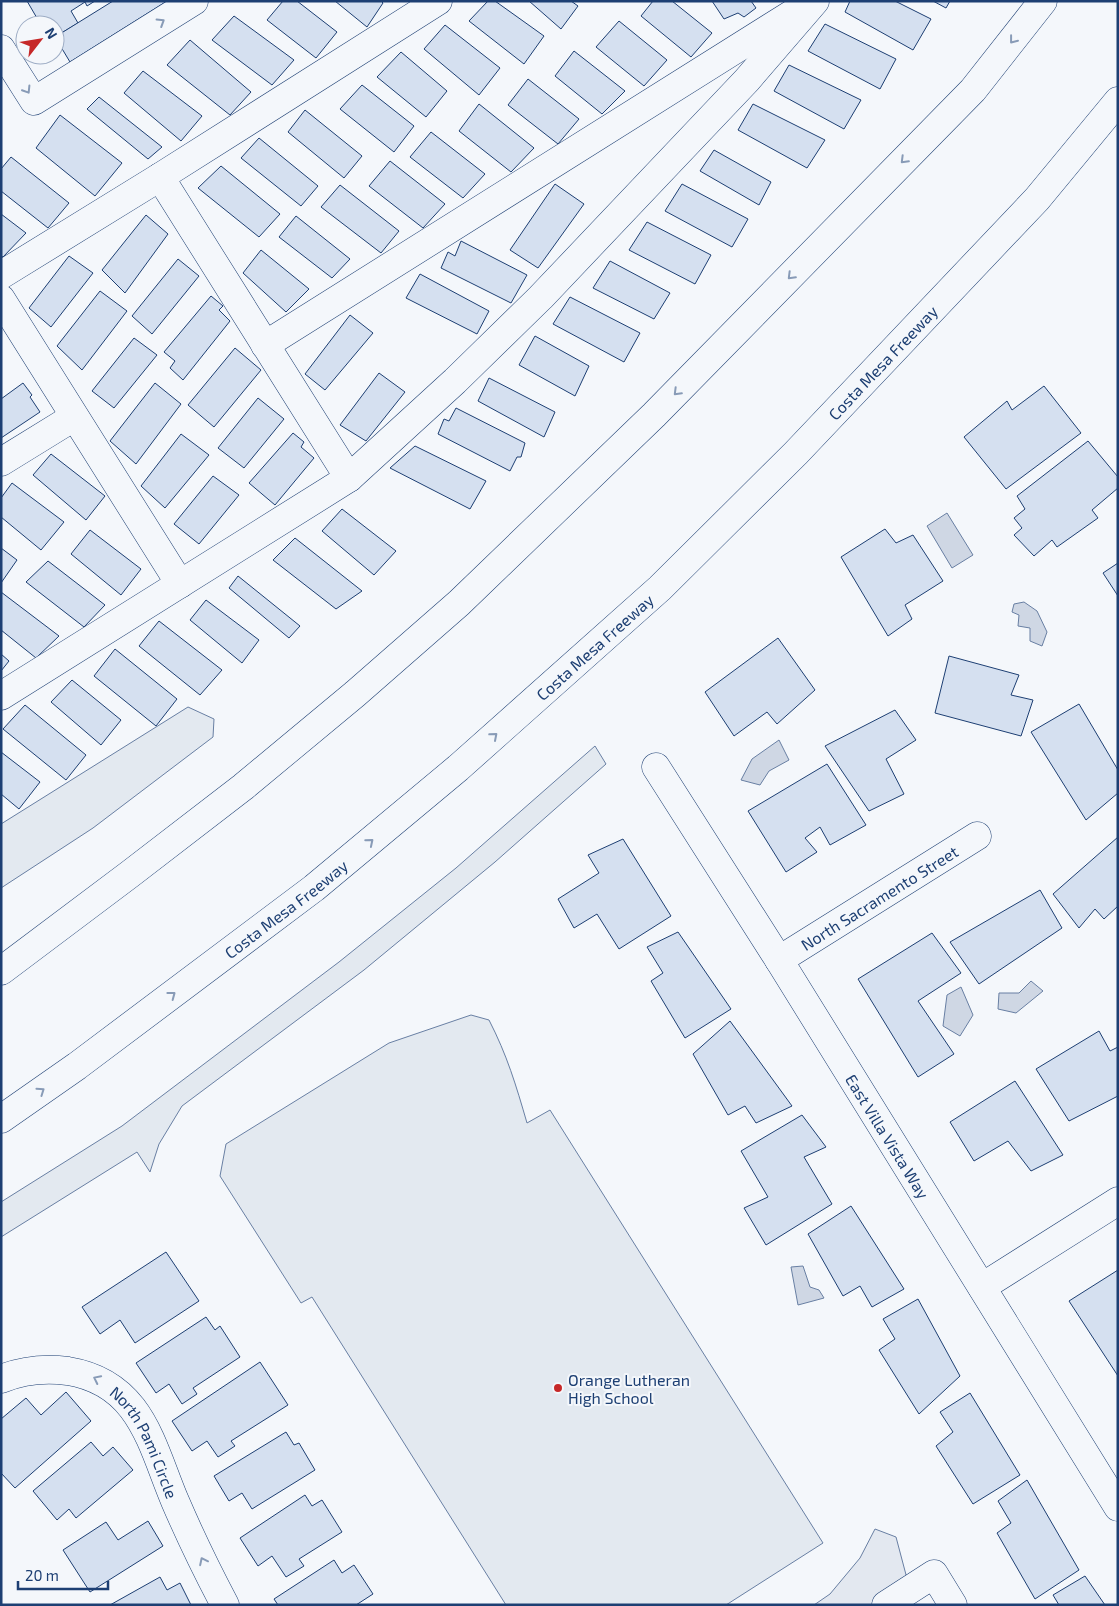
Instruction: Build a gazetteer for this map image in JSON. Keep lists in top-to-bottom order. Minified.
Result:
{"streets":{"main road":["Costa Mesa Freeway","North Sacramento Street","East Villa Vista Way","North Pami Circle"]},"crossings":[["North Sacramento Street","East Villa Vista Way"]],"one_way":["North Pami Circle"],"places":["Orange Lutheran High School"],"scale_bar":"20 m","north":"top right"}
